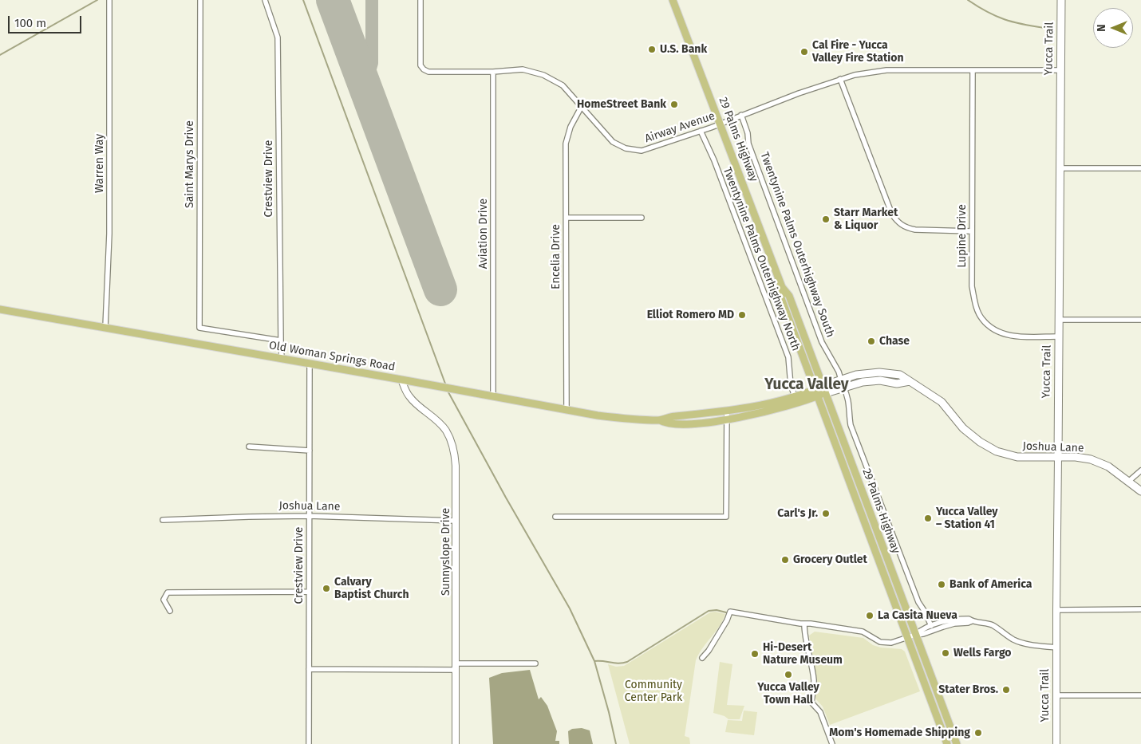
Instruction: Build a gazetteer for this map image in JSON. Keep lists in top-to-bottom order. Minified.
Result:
{"streets":{"main road":["Yucca Trail","29 Palms Highway","Old Woman Springs Road","Joshua Lane"],"street":["Airway Avenue","Warren Way","Saint Marys Drive","Crestview Drive","Aviation Drive","Lupine Drive","Twentynine Palms Outerhighway South","Encelia Drive","Twentynine Palms Outerhighway North","Sunnyslope Drive"]},"crossings":[["Yucca Trail","Airway Avenue"],["Yucca Trail","Lupine Drive"],["Yucca Trail","Joshua Lane"],["Airway Avenue","29 Palms Highway"],["Airway Avenue","Aviation Drive"],["Airway Avenue","Lupine Drive"],["Airway Avenue","Twentynine Palms Outerhighway South"],["Airway Avenue","Encelia Drive"],["Airway Avenue","Twentynine Palms Outerhighway North"],["29 Palms Highway","Old Woman Springs Road"],["29 Palms Highway","Joshua Lane"],["Warren Way","Old Woman Springs Road"],["Saint Marys Drive","Crestview Drive"],["Crestview Drive","Old Woman Springs Road"],["Crestview Drive","Joshua Lane"],["Aviation Drive","Old Woman Springs Road"],["Twentynine Palms Outerhighway South","Joshua Lane"],["Encelia Drive","Old Woman Springs Road"],["Twentynine Palms Outerhighway North","Old Woman Springs Road"],["Old Woman Springs Road","Joshua Lane"],["Old Woman Springs Road","Sunnyslope Drive"],["Joshua Lane","Sunnyslope Drive"]],"districts":["Yucca Valley"],"parks":["Community Center Park"],"places":["U.S. Bank","Cal Fire - Yucca Valley Fire Station","HomeStreet Bank","Starr Market & Liquor","Elliot Romero MD","Chase","Carl's Jr.","Yucca Valley – Station 41","Grocery Outlet","Bank of America","Calvary Baptist Church","La Casita Nueva","Wells Fargo","Hi-Desert Nature Museum","Yucca Valley Town Hall","Stater Bros.","Mom's Homemade Shipping"],"scale_bar":"100 m","north":"left"}
